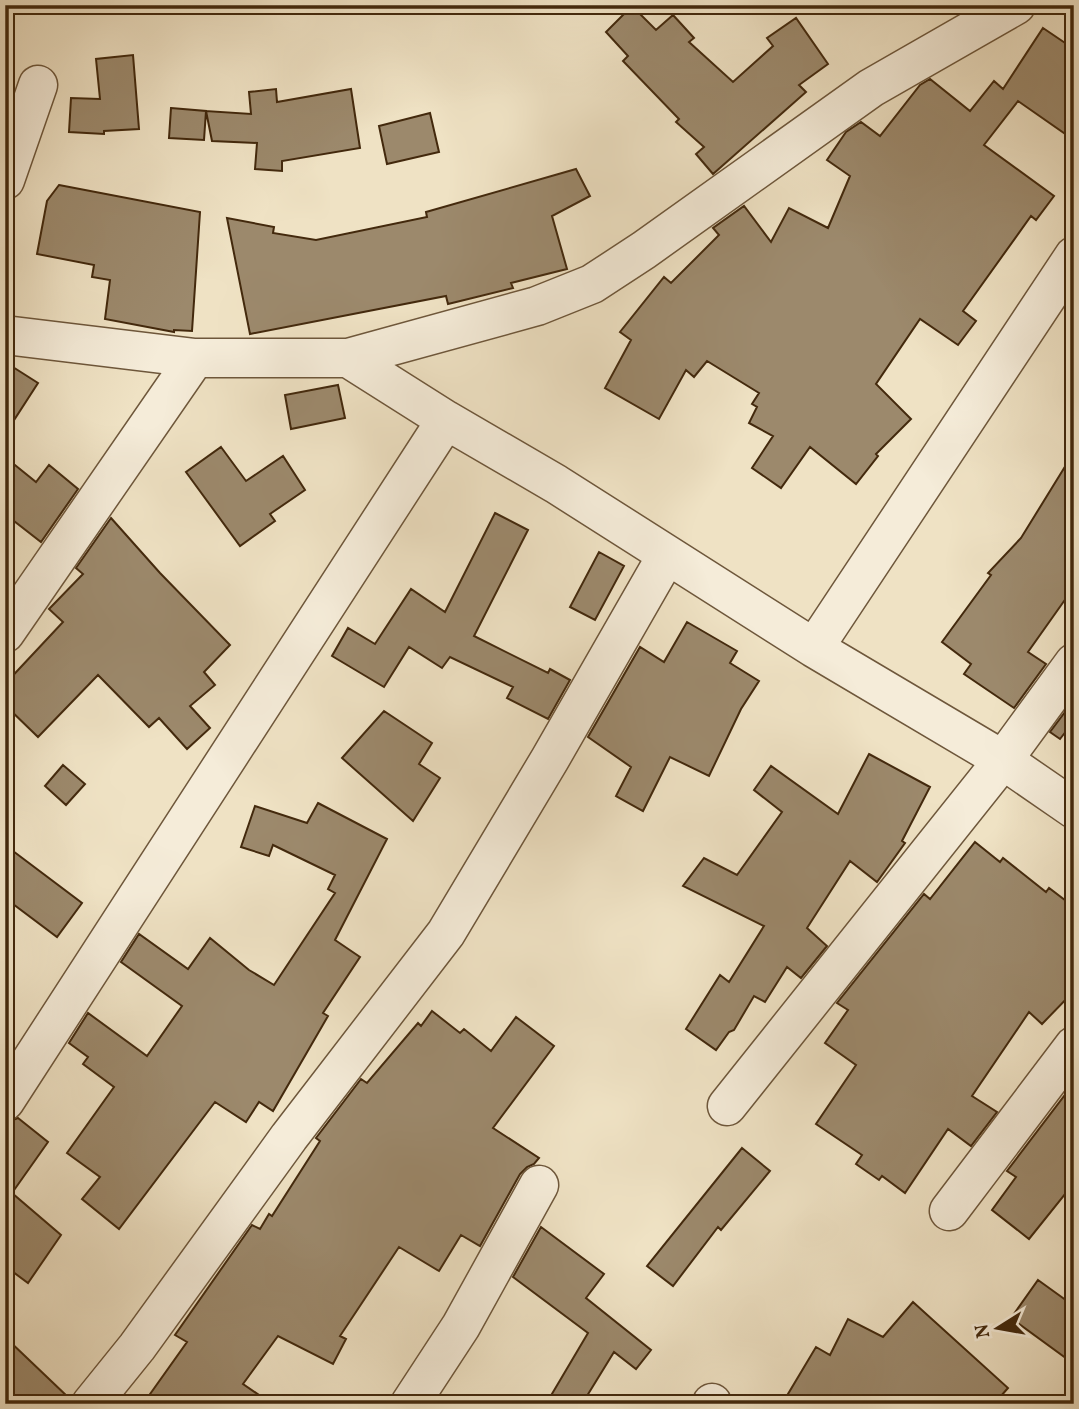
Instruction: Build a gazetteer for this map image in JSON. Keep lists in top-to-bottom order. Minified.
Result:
{"north":"left"}
